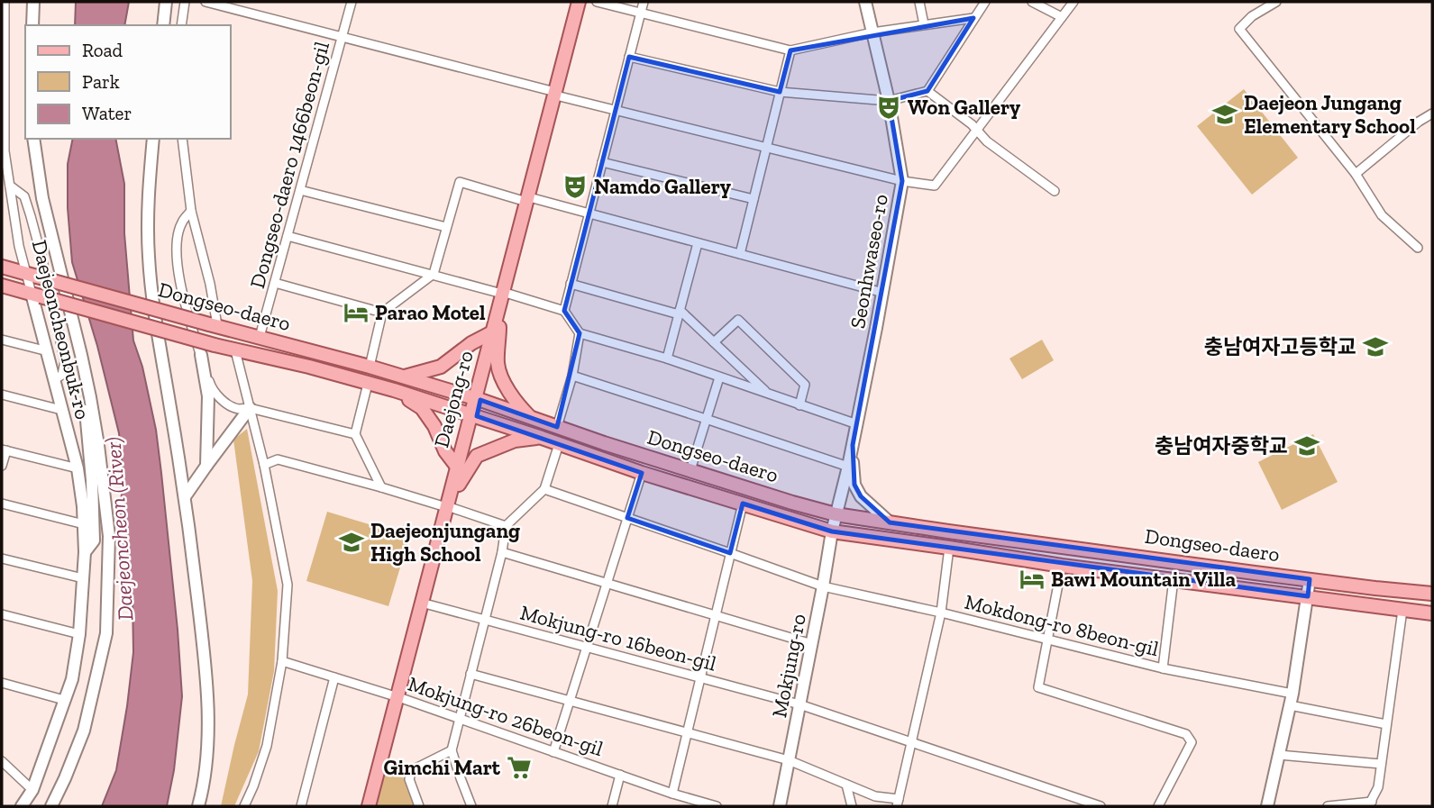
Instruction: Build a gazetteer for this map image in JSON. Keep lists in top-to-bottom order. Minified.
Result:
{"streets":{"main road":["Seonhwaseo-ro","Dongseo-daero","Daejeoncheonbuk-ro","Daejong-ro","Mokjung-ro"],"street":["Dongseo-daero 1466beon-gil","Mokdong-ro 8beon-gil","Mokjung-ro 16beon-gil","Mokjung-ro 26beon-gil"]},"crossings":[["Dongseo-daero 1466beon-gil","Dongseo-daero"],["Seonhwaseo-ro","Dongseo-daero"],["Seonhwaseo-ro","Mokjung-ro"],["Dongseo-daero","Daejeoncheonbuk-ro"],["Dongseo-daero","Daejong-ro"],["Dongseo-daero","Mokdong-ro 8beon-gil"],["Dongseo-daero","Mokjung-ro"],["Daejong-ro","Mokjung-ro 16beon-gil"],["Daejong-ro","Mokjung-ro 26beon-gil"],["Mokdong-ro 8beon-gil","Mokjung-ro"],["Mokjung-ro 16beon-gil","Mokjung-ro"]],"water":["Daejeoncheon (River)"],"places":{"theatre":["Won Gallery","Namdo Gallery"],"school or university":["Daejeon Jungang Elementary School","충남여자고등학교","충남여자중학교","Daejeonjungang High School"],"hotel":["Parao Motel","Bawi Mountain Villa"],"supermarket":["Gimchi Mart"]},"legend":["Road","Park","Water"]}
